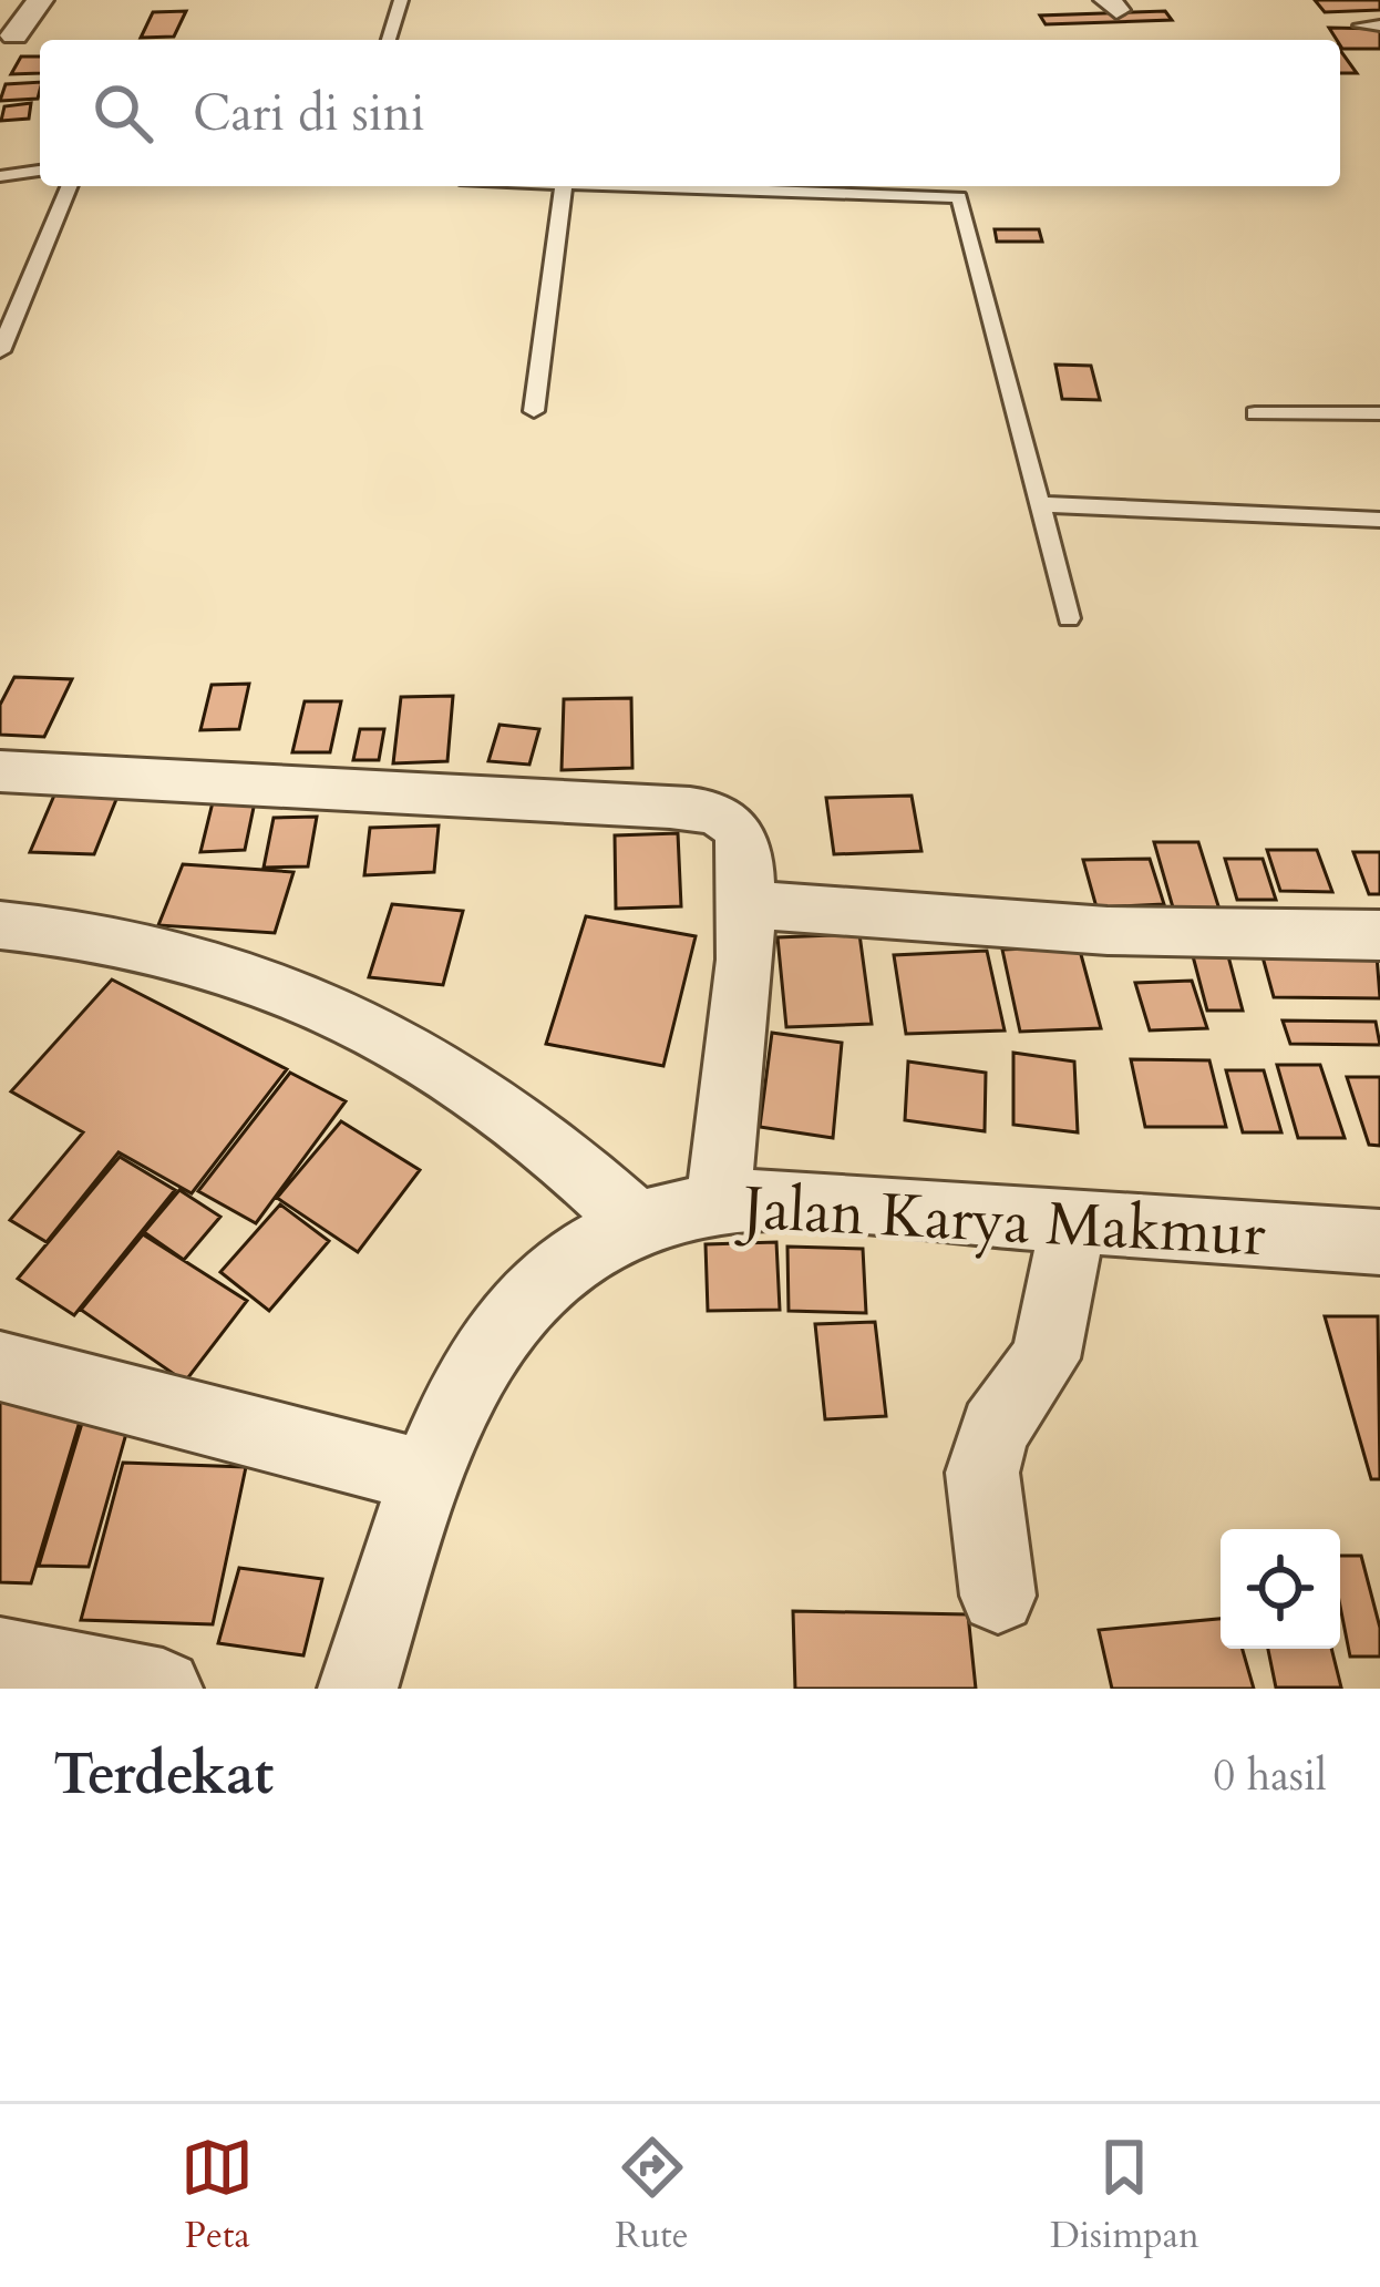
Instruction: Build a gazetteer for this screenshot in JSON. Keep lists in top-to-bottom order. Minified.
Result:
{"streets":{"street":["Jalan Karya Makmur"]},"page":{"search":"Cari di sini","heading":["Terdekat","0 hasil"],"nav":["Peta","Rute","Disimpan"]}}
